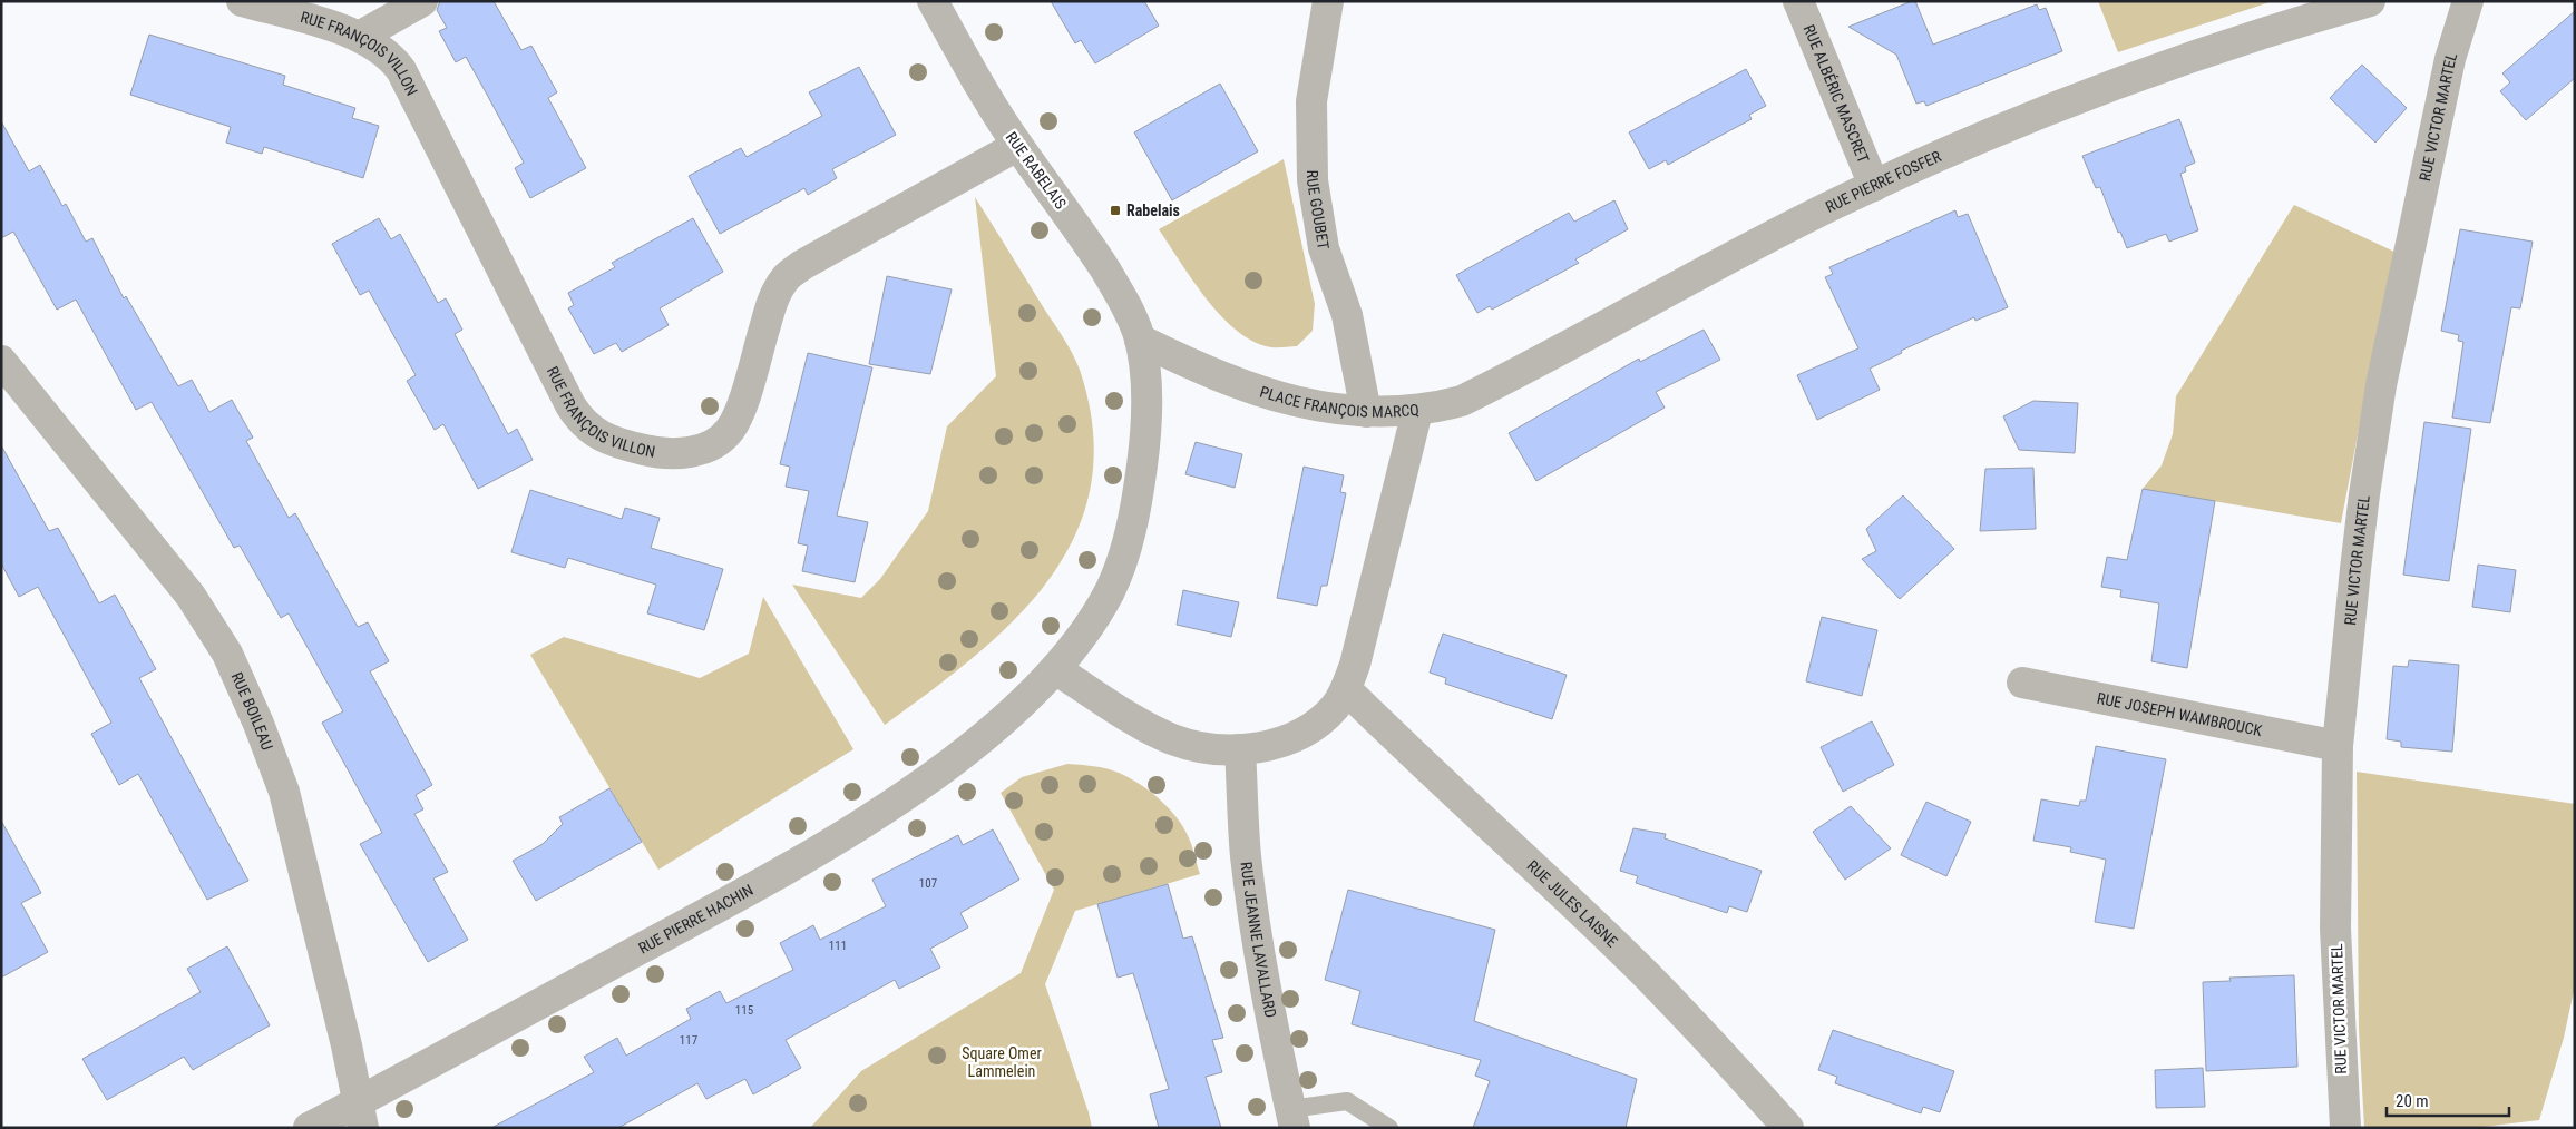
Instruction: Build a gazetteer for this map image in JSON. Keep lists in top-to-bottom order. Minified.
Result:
{"streets":{"street":["RUE FRANÇOIS VILLON","RUE ALBÉRIC MASCRET","RUE VICTOR MARTEL","RUE RABELAIS","RUE PIERRE FOSFER","RUE GOUBET","PLACE FRANÇOIS MARCQ","RUE BOILEAU","RUE JOSEPH WAMBROUCK","RUE JULES LAISNE","RUE PIERRE HACHIN","RUE JEANNE LAVALLARD"]},"crossings":[["RUE FRANÇOIS VILLON","RUE RABELAIS"],["RUE ALBÉRIC MASCRET","RUE PIERRE FOSFER"],["RUE VICTOR MARTEL","RUE JOSEPH WAMBROUCK"],["RUE RABELAIS","PLACE FRANÇOIS MARCQ"],["RUE PIERRE FOSFER","PLACE FRANÇOIS MARCQ"],["RUE GOUBET","PLACE FRANÇOIS MARCQ"],["PLACE FRANÇOIS MARCQ","RUE JULES LAISNE"],["PLACE FRANÇOIS MARCQ","RUE PIERRE HACHIN"],["PLACE FRANÇOIS MARCQ","RUE JEANNE LAVALLARD"],["RUE BOILEAU","RUE PIERRE HACHIN"]],"parks":["Square Omer Lammelein"],"places":{"transit":["Rabelais"]},"house_numbers":["107","111","115","117"],"scale_bar":"20 m"}
